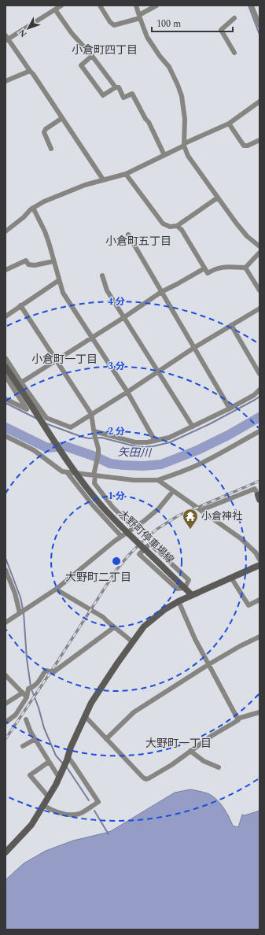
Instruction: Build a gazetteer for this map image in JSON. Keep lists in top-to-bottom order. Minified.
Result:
{"streets":{"main road":["大野町停車場線"]},"districts":["小倉町四丁目","小倉町五丁目","小倉町一丁目","大野町二丁目","大野町一丁目"],"water":["矢田川"],"places":{"temple":["小倉神社"]},"scale_bar":"100 m","north":"bottom left","rings":["4 分","3 分","2 分","1 分"]}
